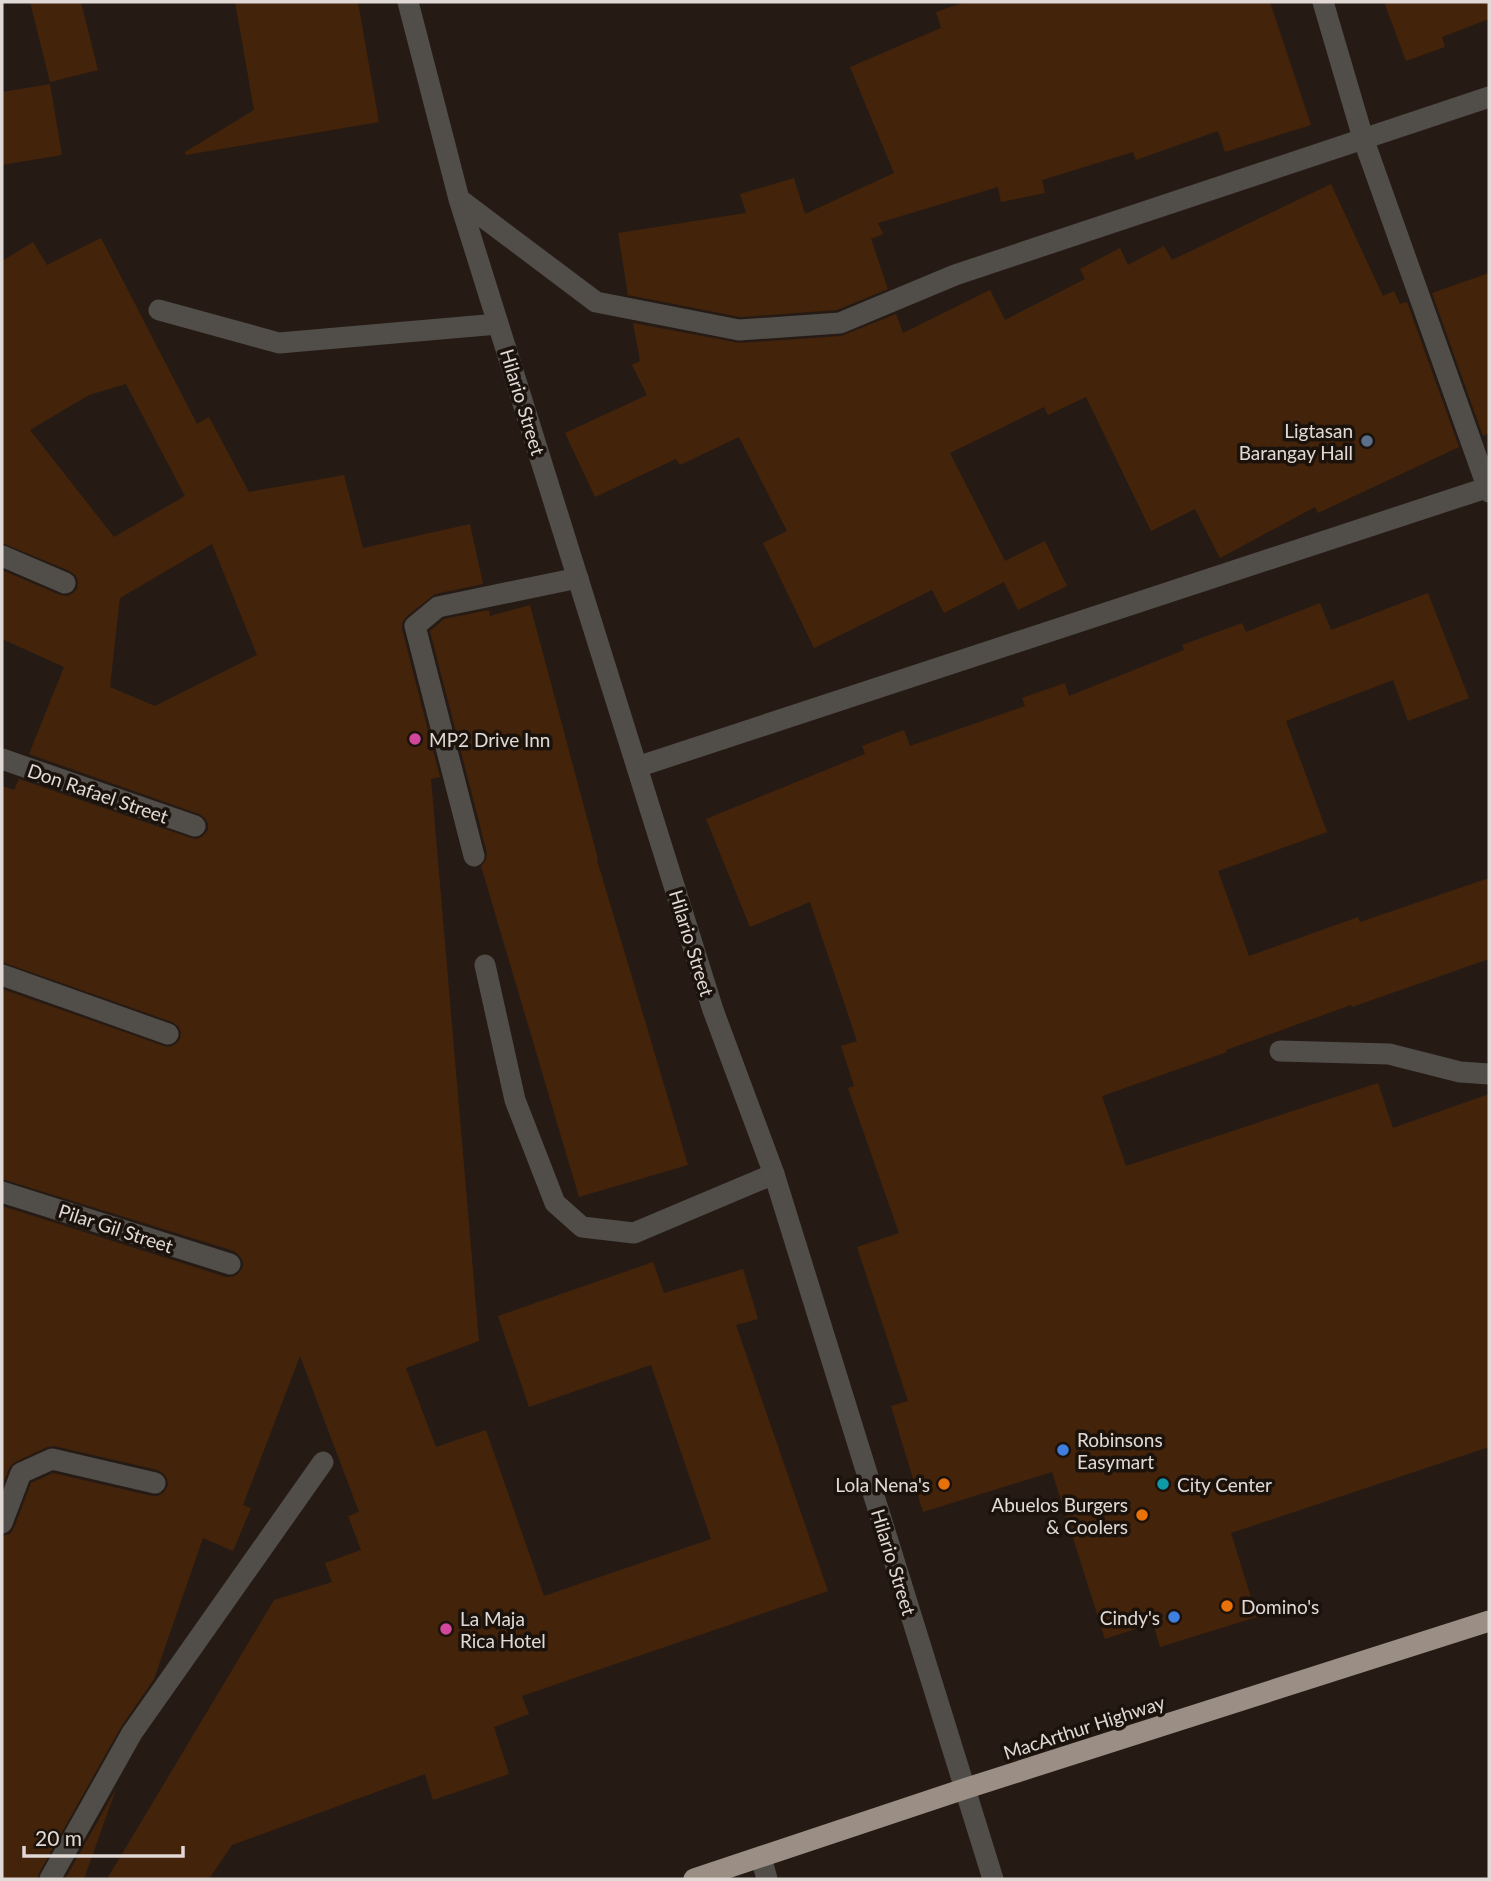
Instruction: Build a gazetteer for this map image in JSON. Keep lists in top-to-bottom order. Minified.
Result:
{"streets":{"highway":["MacArthur Highway"],"street":["Hilario Street","Don Rafael Street","Pilar Gil Street"]},"crossings":[["Hilario Street","MacArthur Highway"]],"places":["Ligtasan Barangay Hall","MP2 Drive Inn","Robinsons Easymart","Lola Nena's","City Center","Abuelos Burgers & Coolers","Domino's","Cindy's","La Maja Rica Hotel"],"scale_bar":"20 m"}
